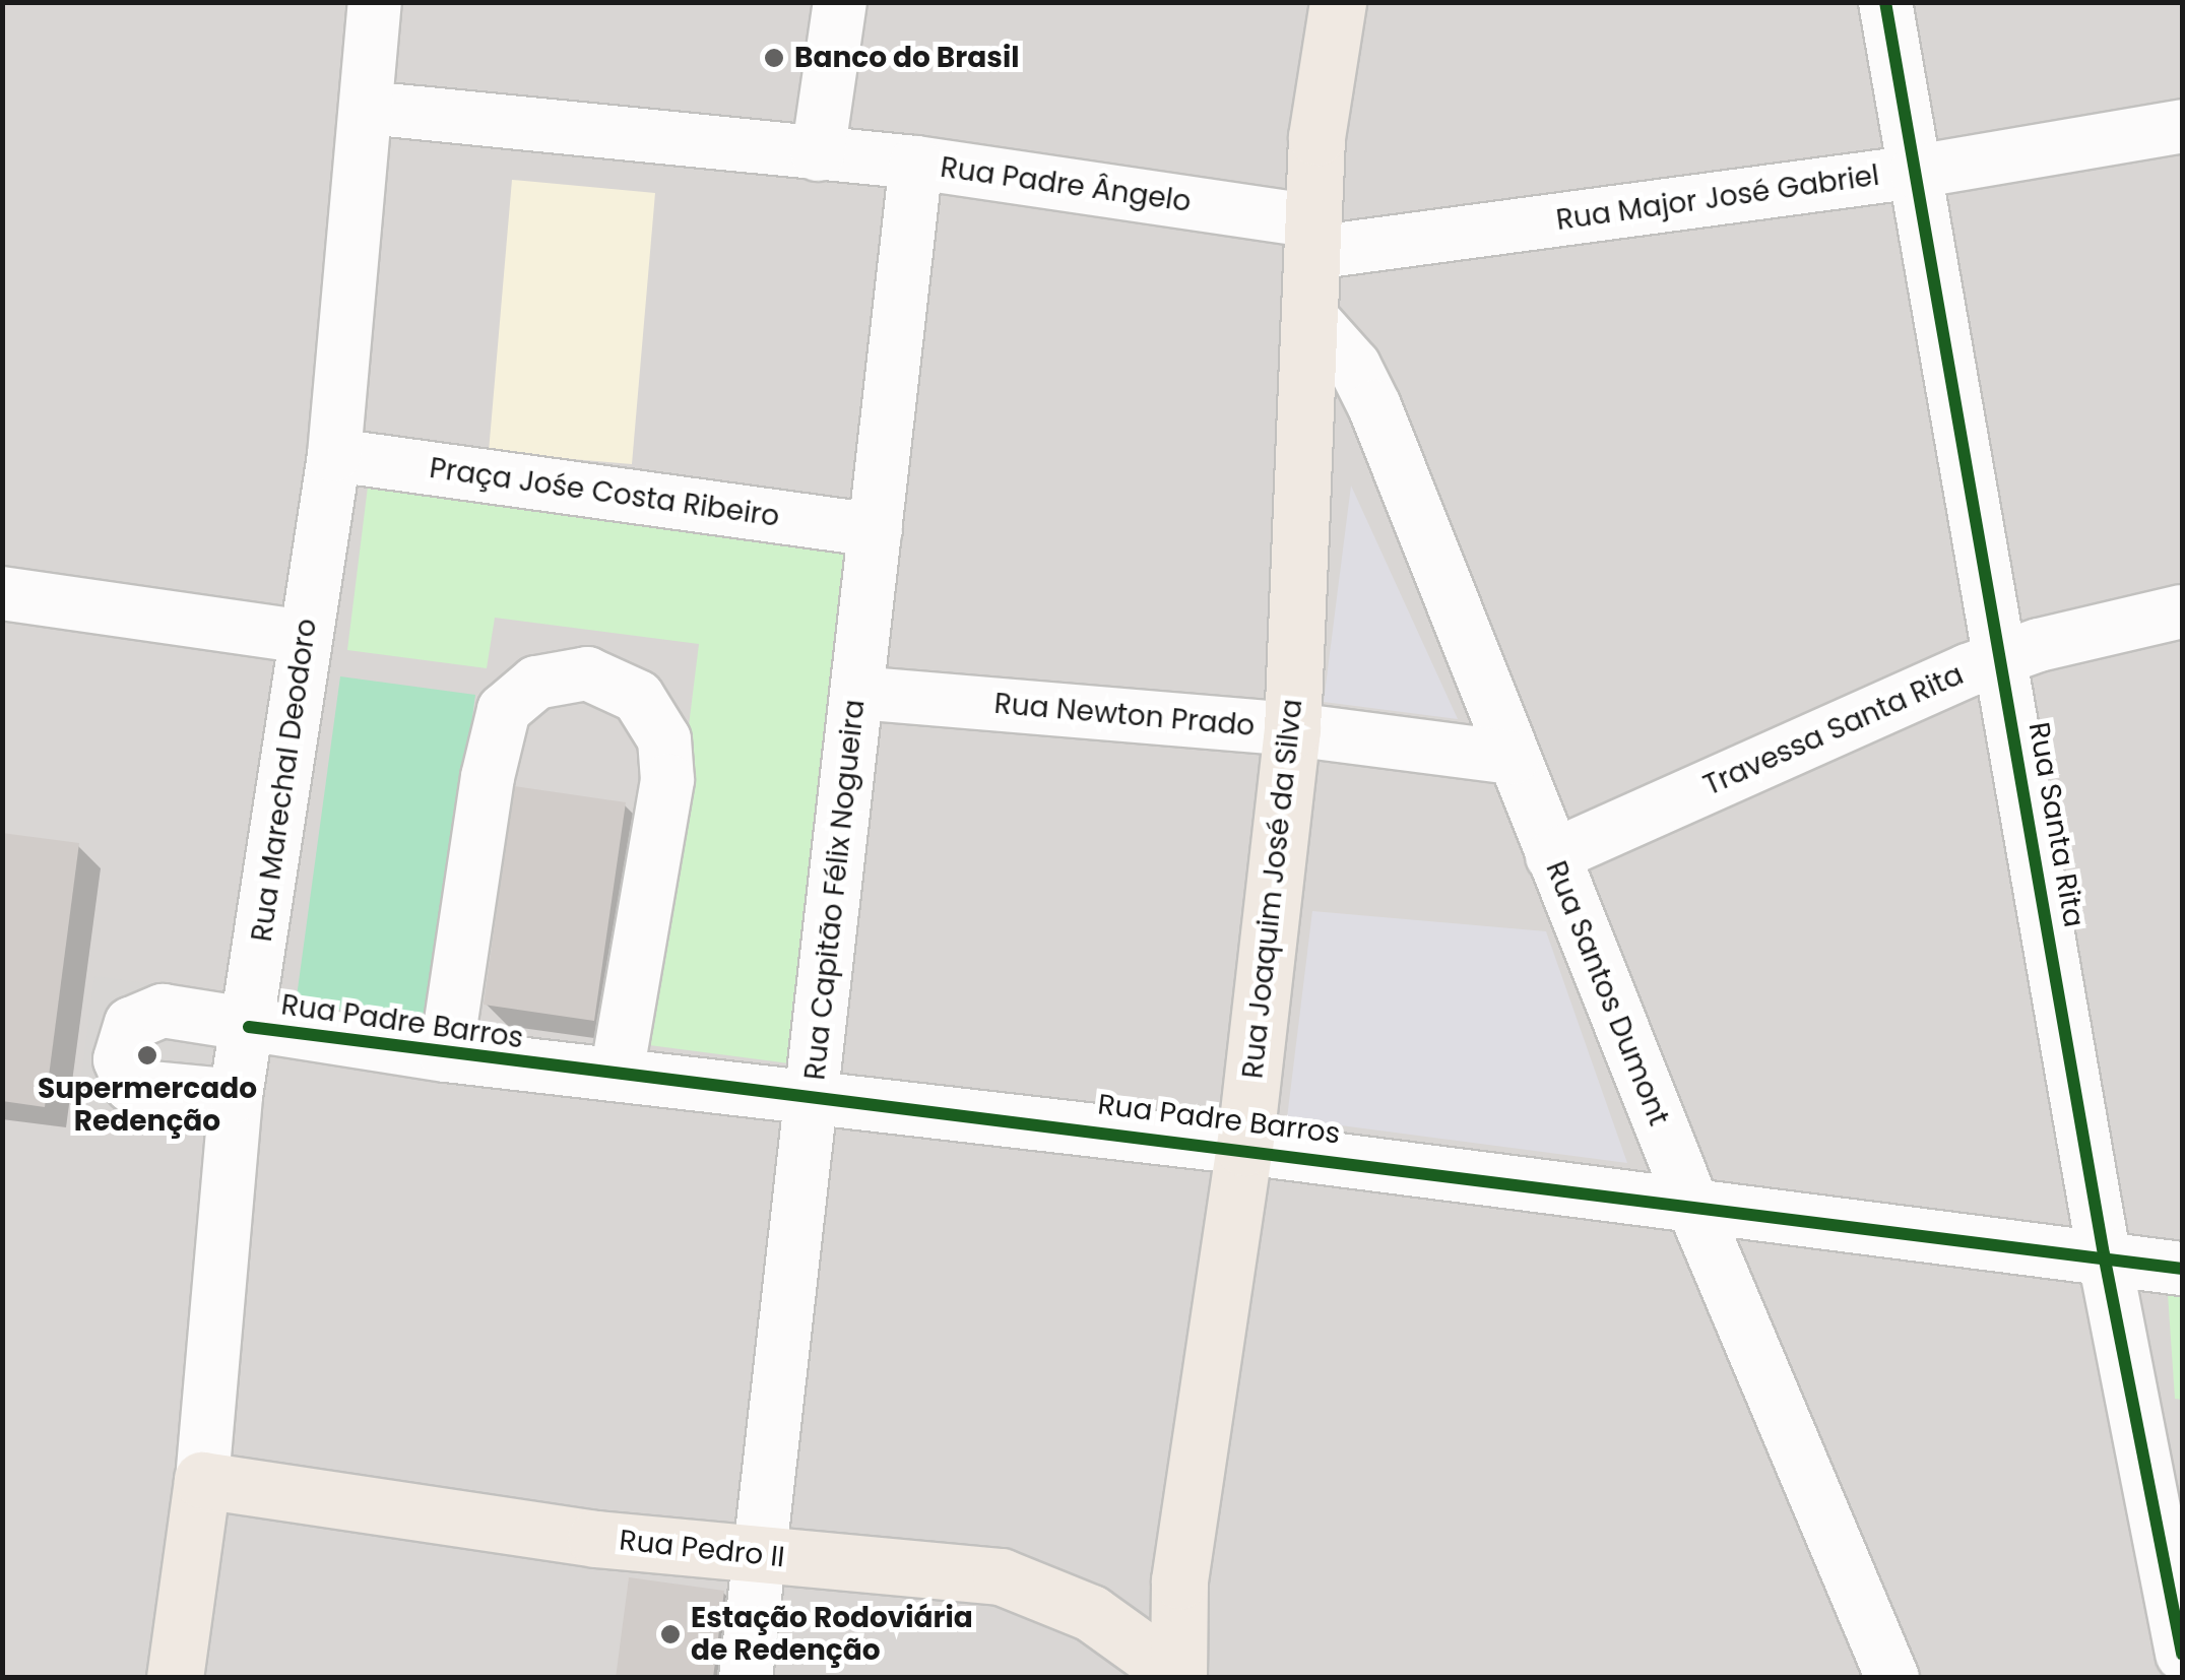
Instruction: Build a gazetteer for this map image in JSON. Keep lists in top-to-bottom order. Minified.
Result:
{"streets":{"main road":["Rua Marechal Deodoro","Rua Joaquim José da Silva","Rua Pedro II"],"street":["Rua Padre Ângelo","Rua Major José Gabriel","Praça Jośe Costa Ribeiro","Rua Newton Prado","Travessa Santa Rita","Rua Santa Rita","Rua Capitão Félix Nogueira","Rua Santos Dumont","Rua Padre Barros"]},"crossings":[["Rua Padre Ângelo","Rua Major José Gabriel"],["Rua Padre Ângelo","Rua Marechal Deodoro"],["Rua Padre Ângelo","Rua Joaquim José da Silva"],["Rua Padre Ângelo","Rua Capitão Félix Nogueira"],["Rua Major José Gabriel","Rua Santa Rita"],["Rua Major José Gabriel","Rua Joaquim José da Silva"],["Praça Jośe Costa Ribeiro","Rua Marechal Deodoro"],["Praça Jośe Costa Ribeiro","Rua Capitão Félix Nogueira"],["Rua Newton Prado","Rua Joaquim José da Silva"],["Rua Newton Prado","Rua Capitão Félix Nogueira"],["Rua Newton Prado","Rua Santos Dumont"],["Travessa Santa Rita","Rua Santa Rita"],["Travessa Santa Rita","Rua Santos Dumont"],["Rua Marechal Deodoro","Rua Padre Barros"],["Rua Marechal Deodoro","Rua Pedro II"],["Rua Santa Rita","Rua Padre Barros"],["Rua Joaquim José da Silva","Rua Santos Dumont"],["Rua Joaquim José da Silva","Rua Padre Barros"],["Rua Joaquim José da Silva","Rua Pedro II"],["Rua Capitão Félix Nogueira","Rua Padre Barros"],["Rua Capitão Félix Nogueira","Rua Pedro II"],["Rua Santos Dumont","Rua Padre Barros"]],"places":["Banco do Brasil","Supermercado Redenção","Estação Rodoviária de Redenção"]}
